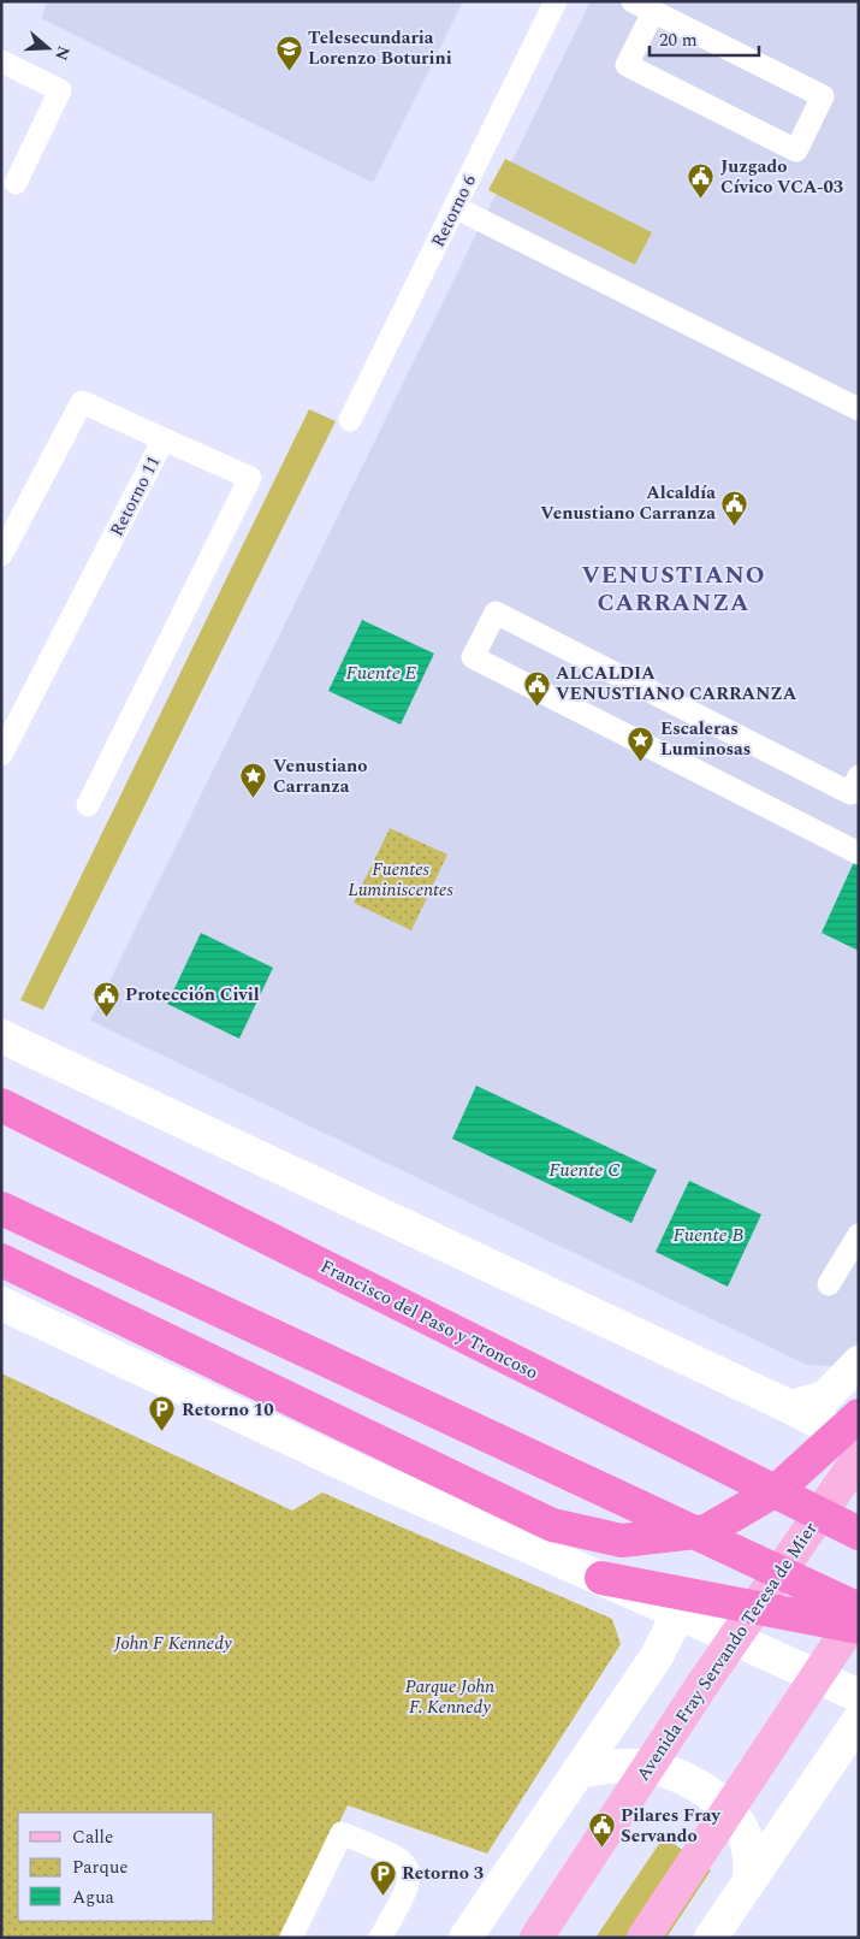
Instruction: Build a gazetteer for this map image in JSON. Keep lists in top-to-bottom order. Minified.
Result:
{"streets":{"highway":["Francisco del Paso y Troncoso"],"main road":["Avenida Fray Servando Teresa de Mier"],"lane":["Retorno 6","Retorno 11"]},"districts":["VENUSTIANO CARRANZA"],"water":["Fuente E","Fuente C","Fuente B"],"parks":["Fuentes Luminiscentes","John F Kennedy","Parque John F. Kennedy"],"places":{"school or university":["Telesecundaria Lorenzo Boturini"],"public building":["Juzgado Cívico VCA-03","Alcaldía Venustiano Carranza","ALCALDIA VENUSTIANO CARRANZA","Protección Civil","Pilares Fray Servando"],"place":["Escaleras Luminosas","Venustiano Carranza"],"parking":["Retorno 10","Retorno 3"]},"legend":["Calle","Parque","Agua"],"scale_bar":"20 m","north":"right"}
